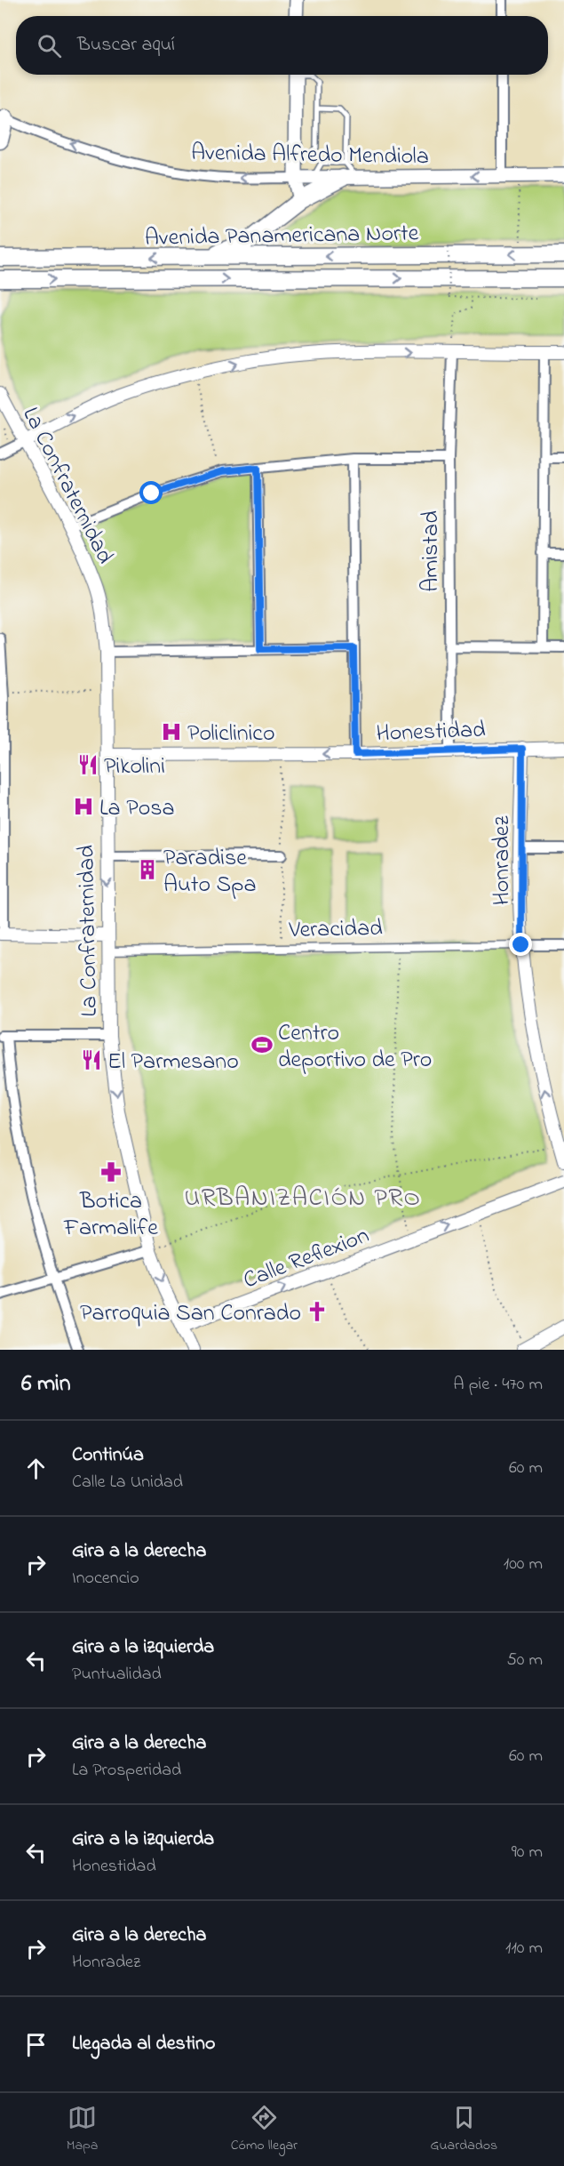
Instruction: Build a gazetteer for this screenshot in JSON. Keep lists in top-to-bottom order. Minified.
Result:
{"streets":{"highway":["Avenida Panamericana Norte"],"main road":["Avenida Alfredo Mendiola"],"street":["La Confraternidad","Amistad","Honestidad","Honradez","Veracidad","Calle Reflexion"]},"crossings":[["La Confraternidad","Honestidad"],["La Confraternidad","Veracidad"],["La Confraternidad","Calle Reflexion"],["Amistad","Honestidad"],["Honestidad","Honradez"],["Honradez","Veracidad"]],"one_way":["Avenida Alfredo Mendiola","Honradez","Calle Reflexion"],"districts":["URBANIZACIÓN PRO"],"places":{"hospital":["Policlinico","La Posa"],"restaurant":["Pikolini","El Parmesano"],"building":["Paradise Auto Spa"],"sports":["Centro deportivo de Pro"],"pharmacy":["Botica Farmalife"],"church":["Parroquia San Conrado"]},"page":{"search":"Buscar aquí","heading":["6 min","A pie · 470 m"],"list":[["Continúa","Calle La Unidad","60 m"],["Gira a la derecha","Inocencio","100 m"],["Gira a la izquierda","Puntualidad","50 m"],["Gira a la derecha","La Prosperidad","60 m"],["Gira a la izquierda","Honestidad","90 m"],["Gira a la derecha","Honradez","110 m"],"Llegada al destino"],"nav":["Mapa","Cómo llegar","Guardados"]}}
